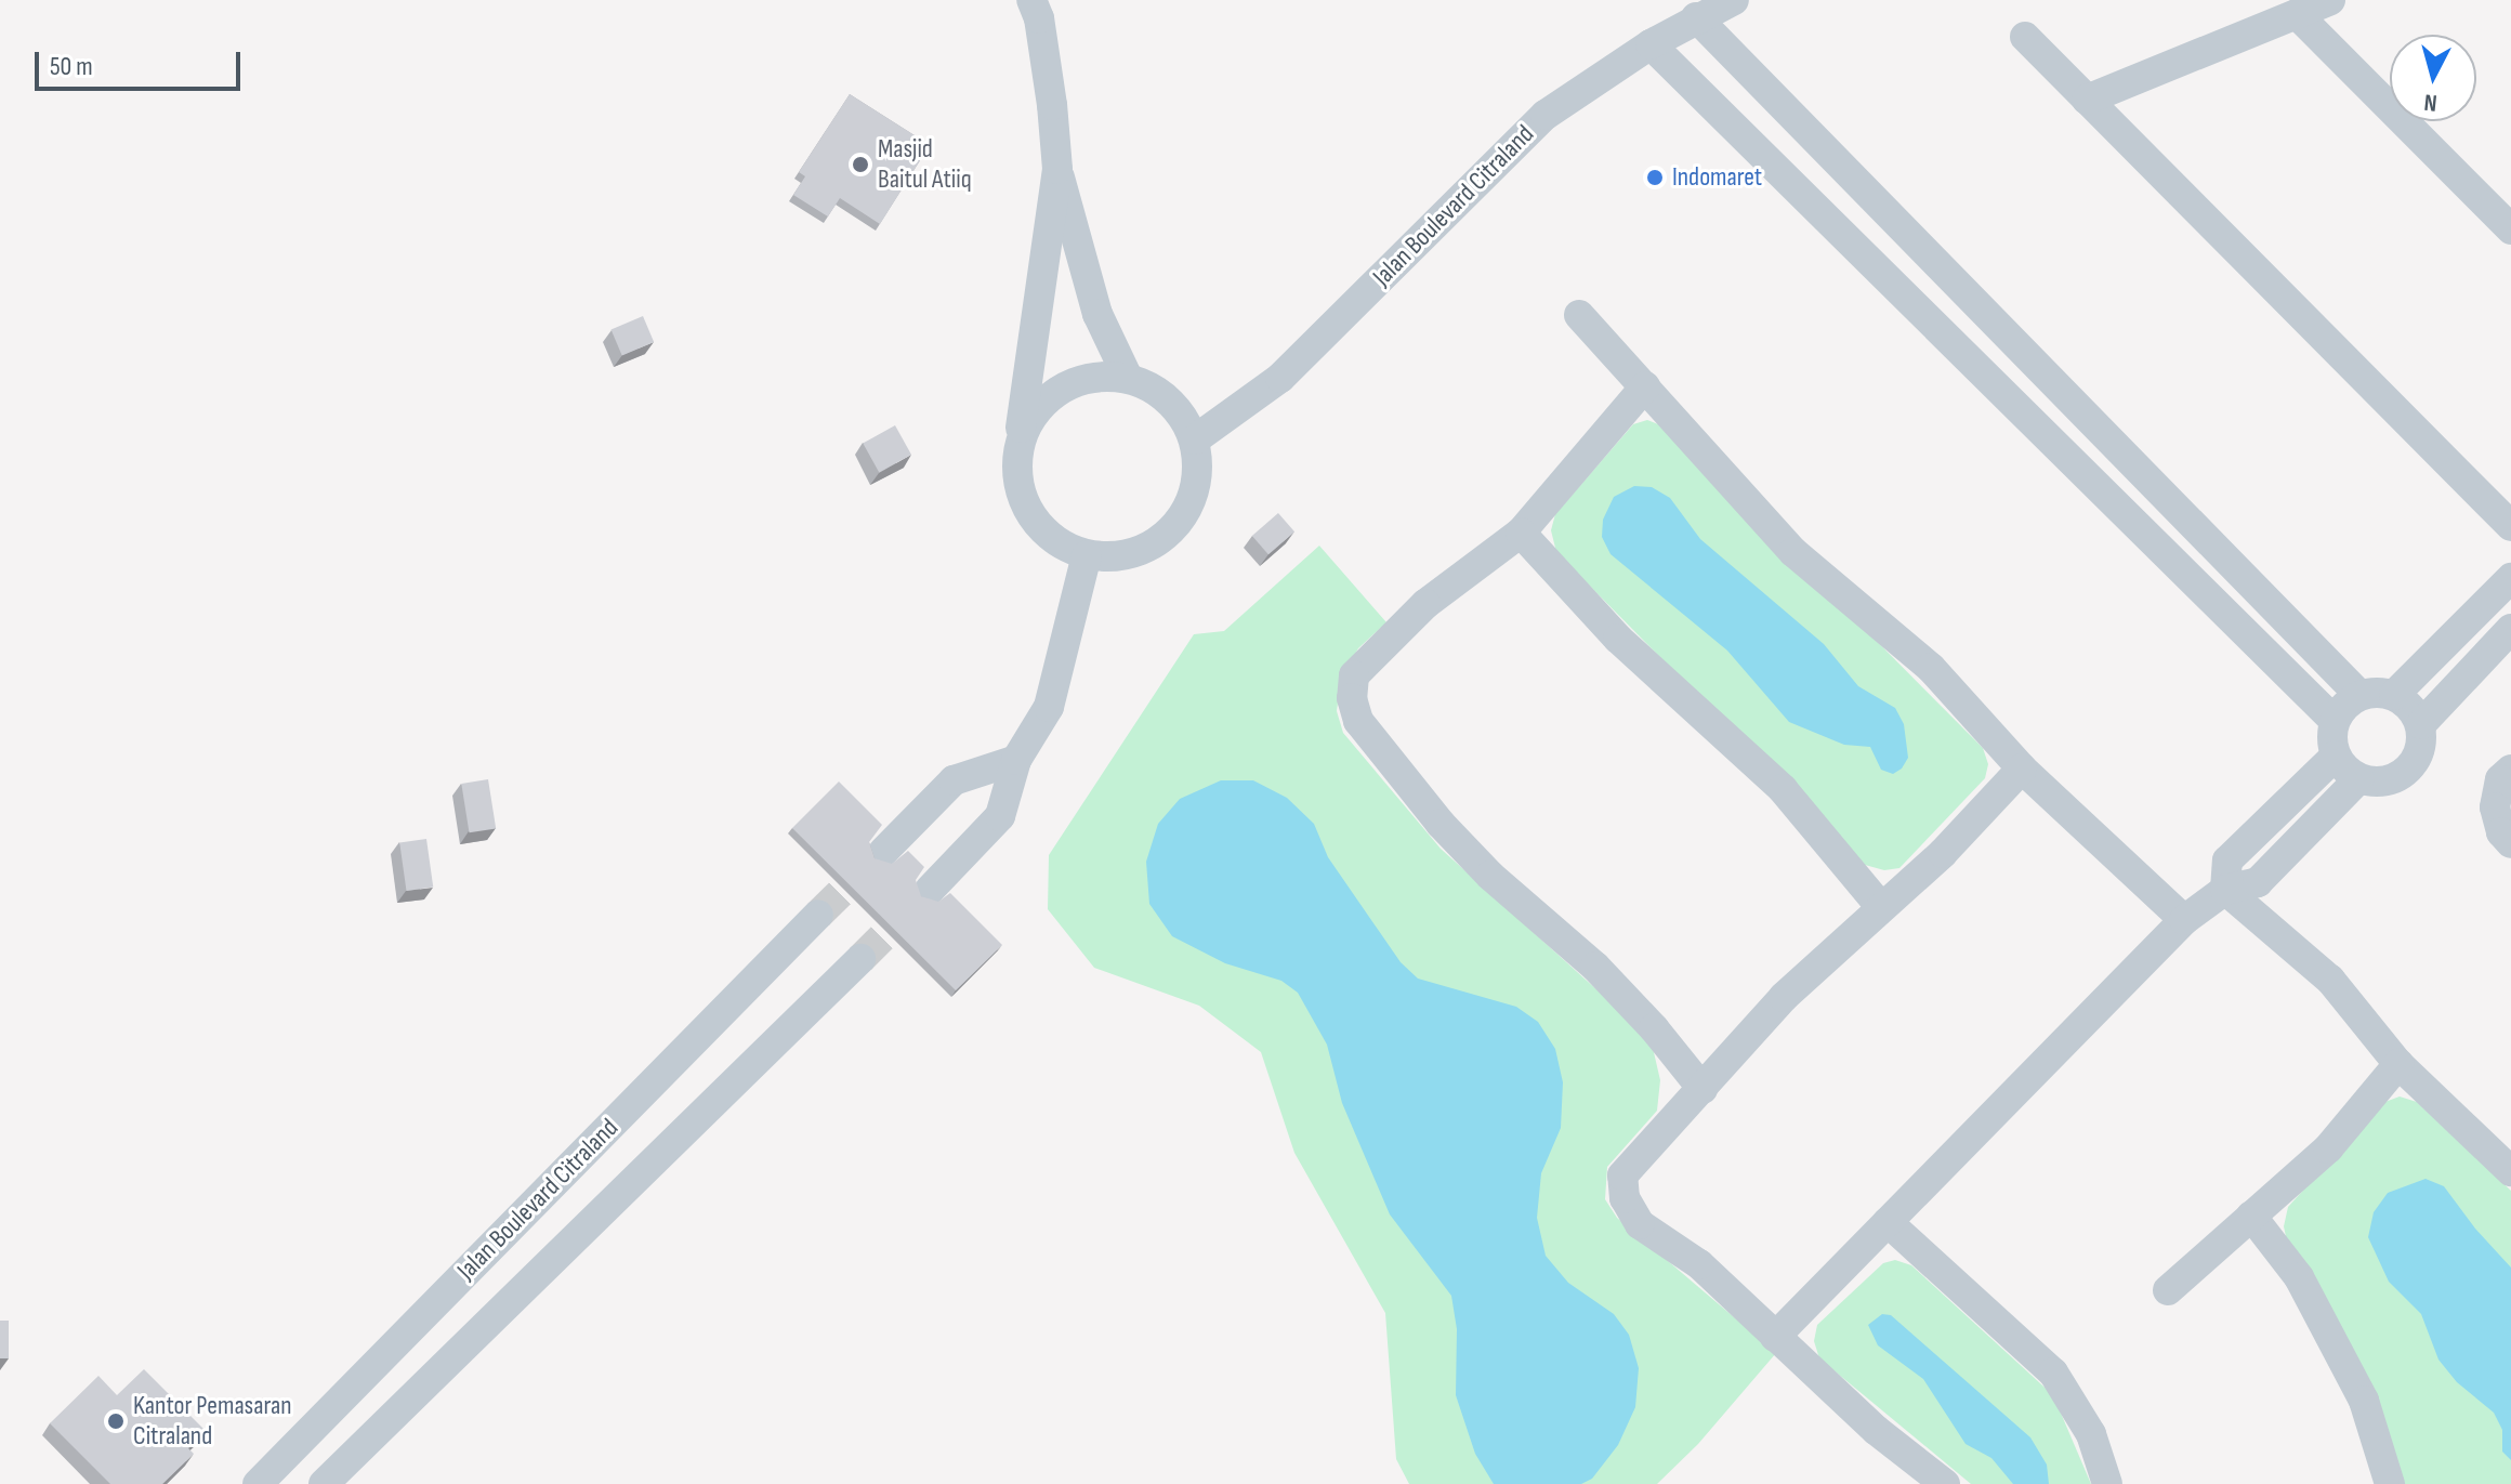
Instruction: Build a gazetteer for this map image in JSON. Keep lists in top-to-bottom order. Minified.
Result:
{"streets":{"street":["Jalan Boulevard Citraland"]},"places":["Masjid Baitul Atiiq","Indomaret","Kantor Pemasaran Citraland"],"scale_bar":"50 m","north":"bottom"}
